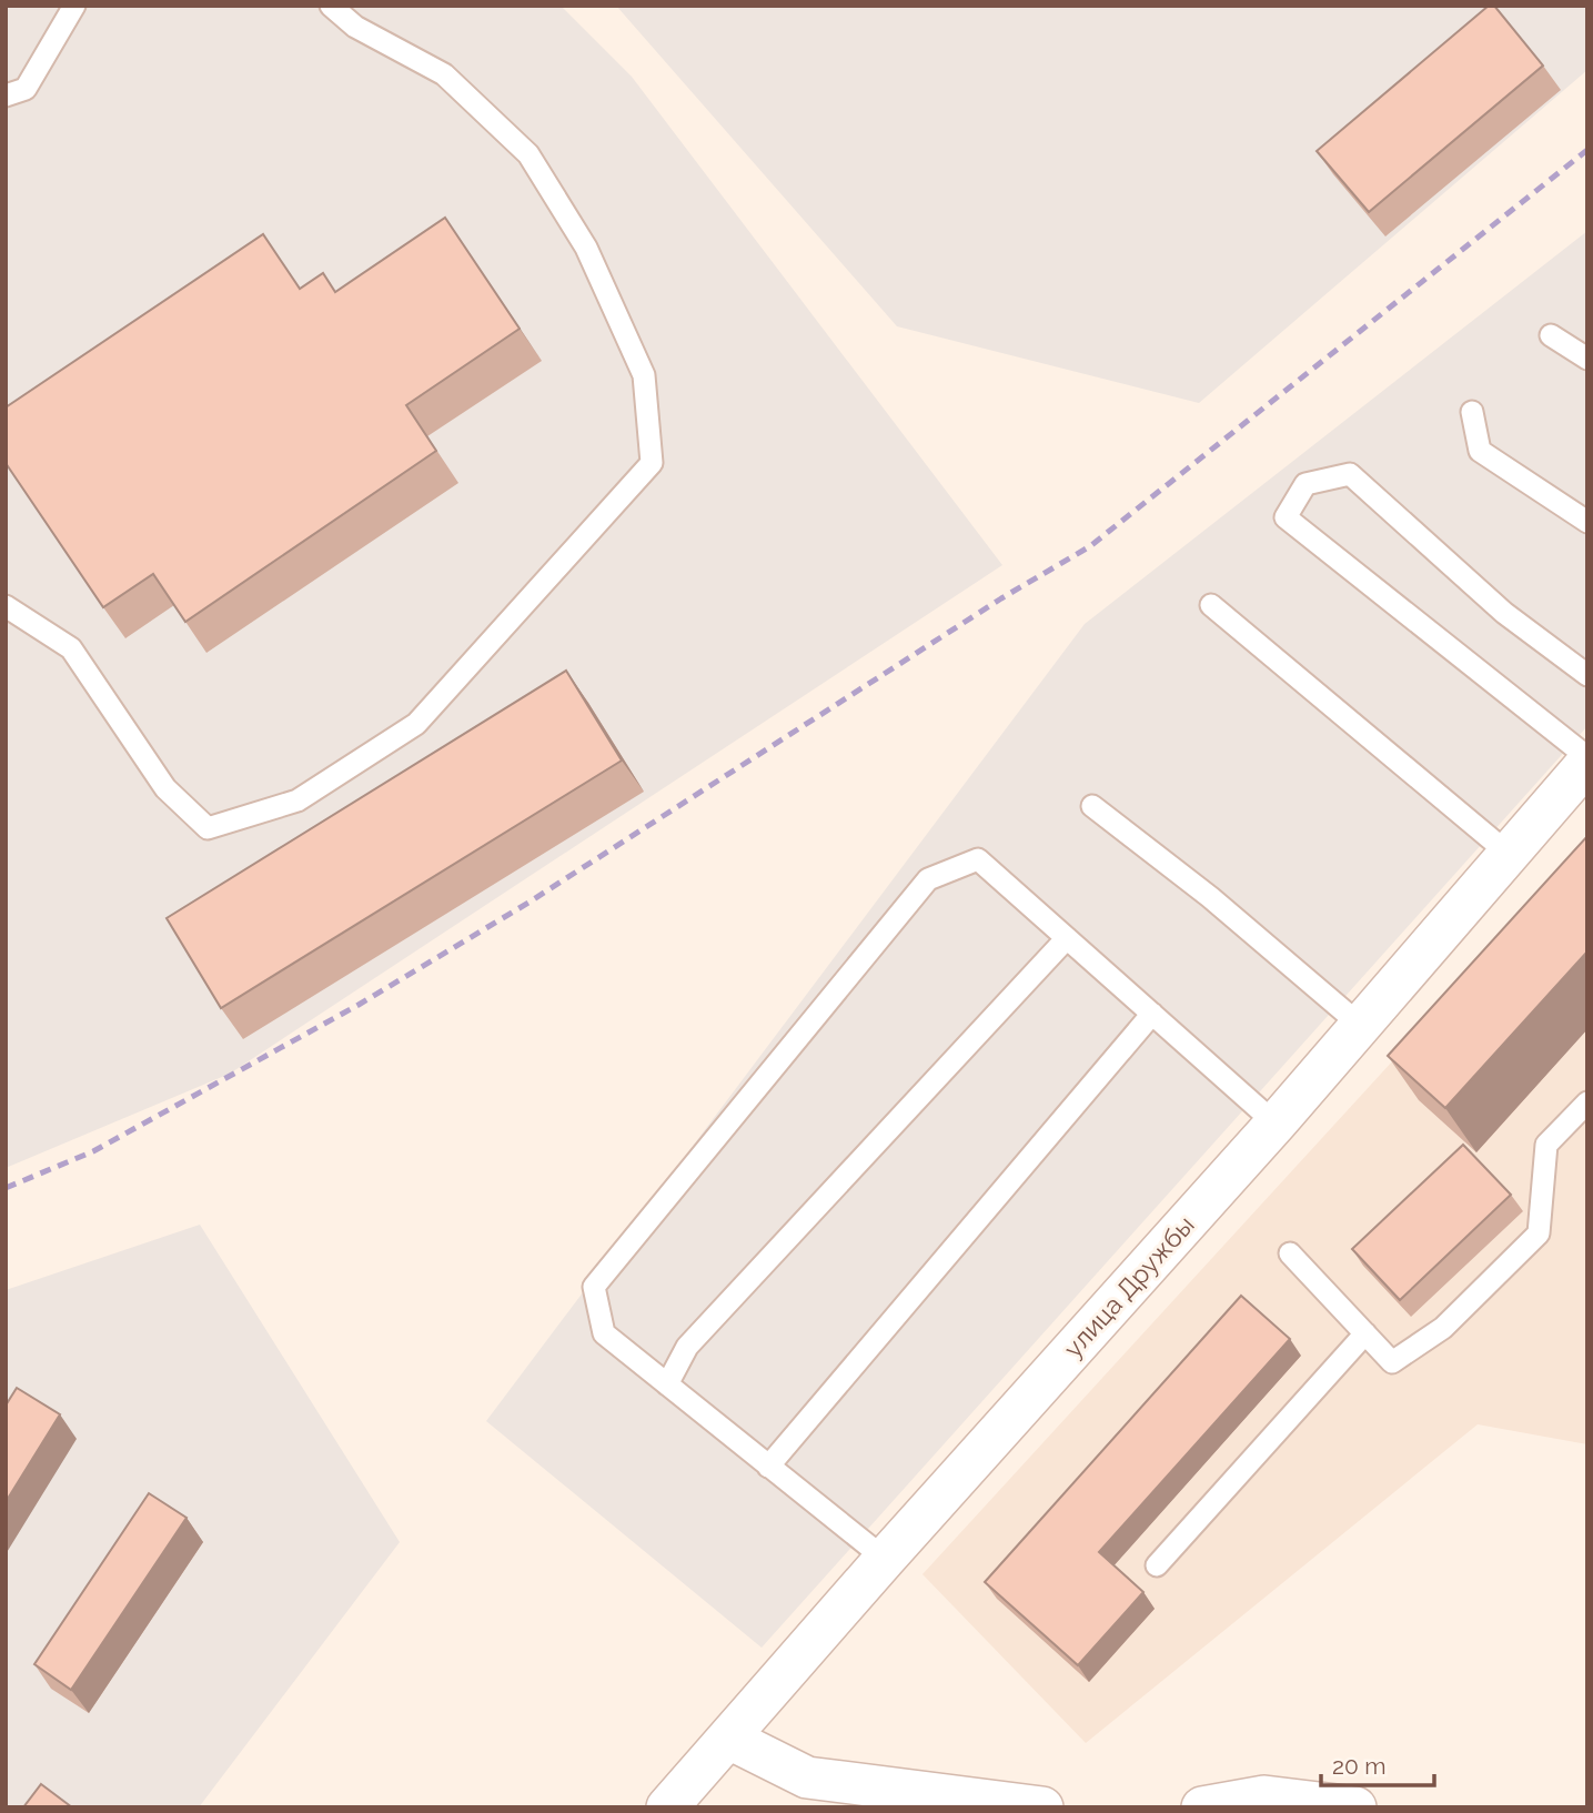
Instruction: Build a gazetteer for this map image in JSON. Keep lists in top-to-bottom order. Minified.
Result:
{"streets":{"street":["улица Дружбы"]},"scale_bar":"20 m"}
